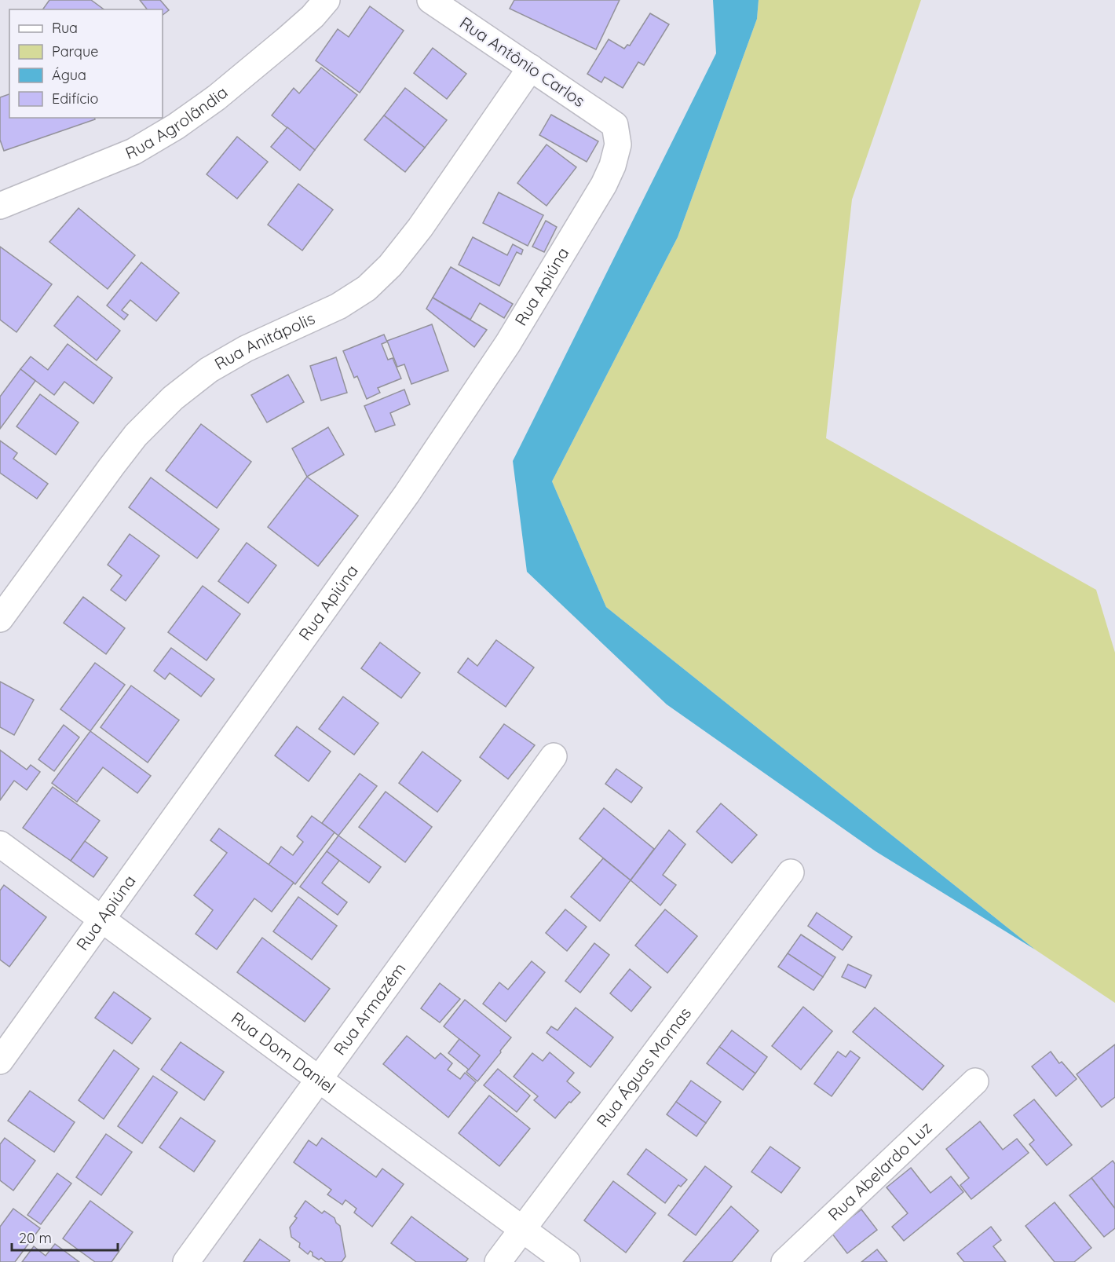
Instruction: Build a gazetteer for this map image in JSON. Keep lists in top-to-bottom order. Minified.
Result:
{"streets":{"street":["Rua Antônio Carlos","Rua Agrolândia","Rua Apiúna","Rua Anitápolis","Rua Armazém","Rua Dom Daniel","Rua Águas Mornas","Rua Abelardo Luz"]},"crossings":[["Rua Antônio Carlos","Rua Apiúna"],["Rua Antônio Carlos","Rua Anitápolis"],["Rua Apiúna","Rua Dom Daniel"],["Rua Armazém","Rua Dom Daniel"],["Rua Dom Daniel","Rua Águas Mornas"]],"legend":["Rua","Parque","Água","Edifício"],"scale_bar":"20 m"}
